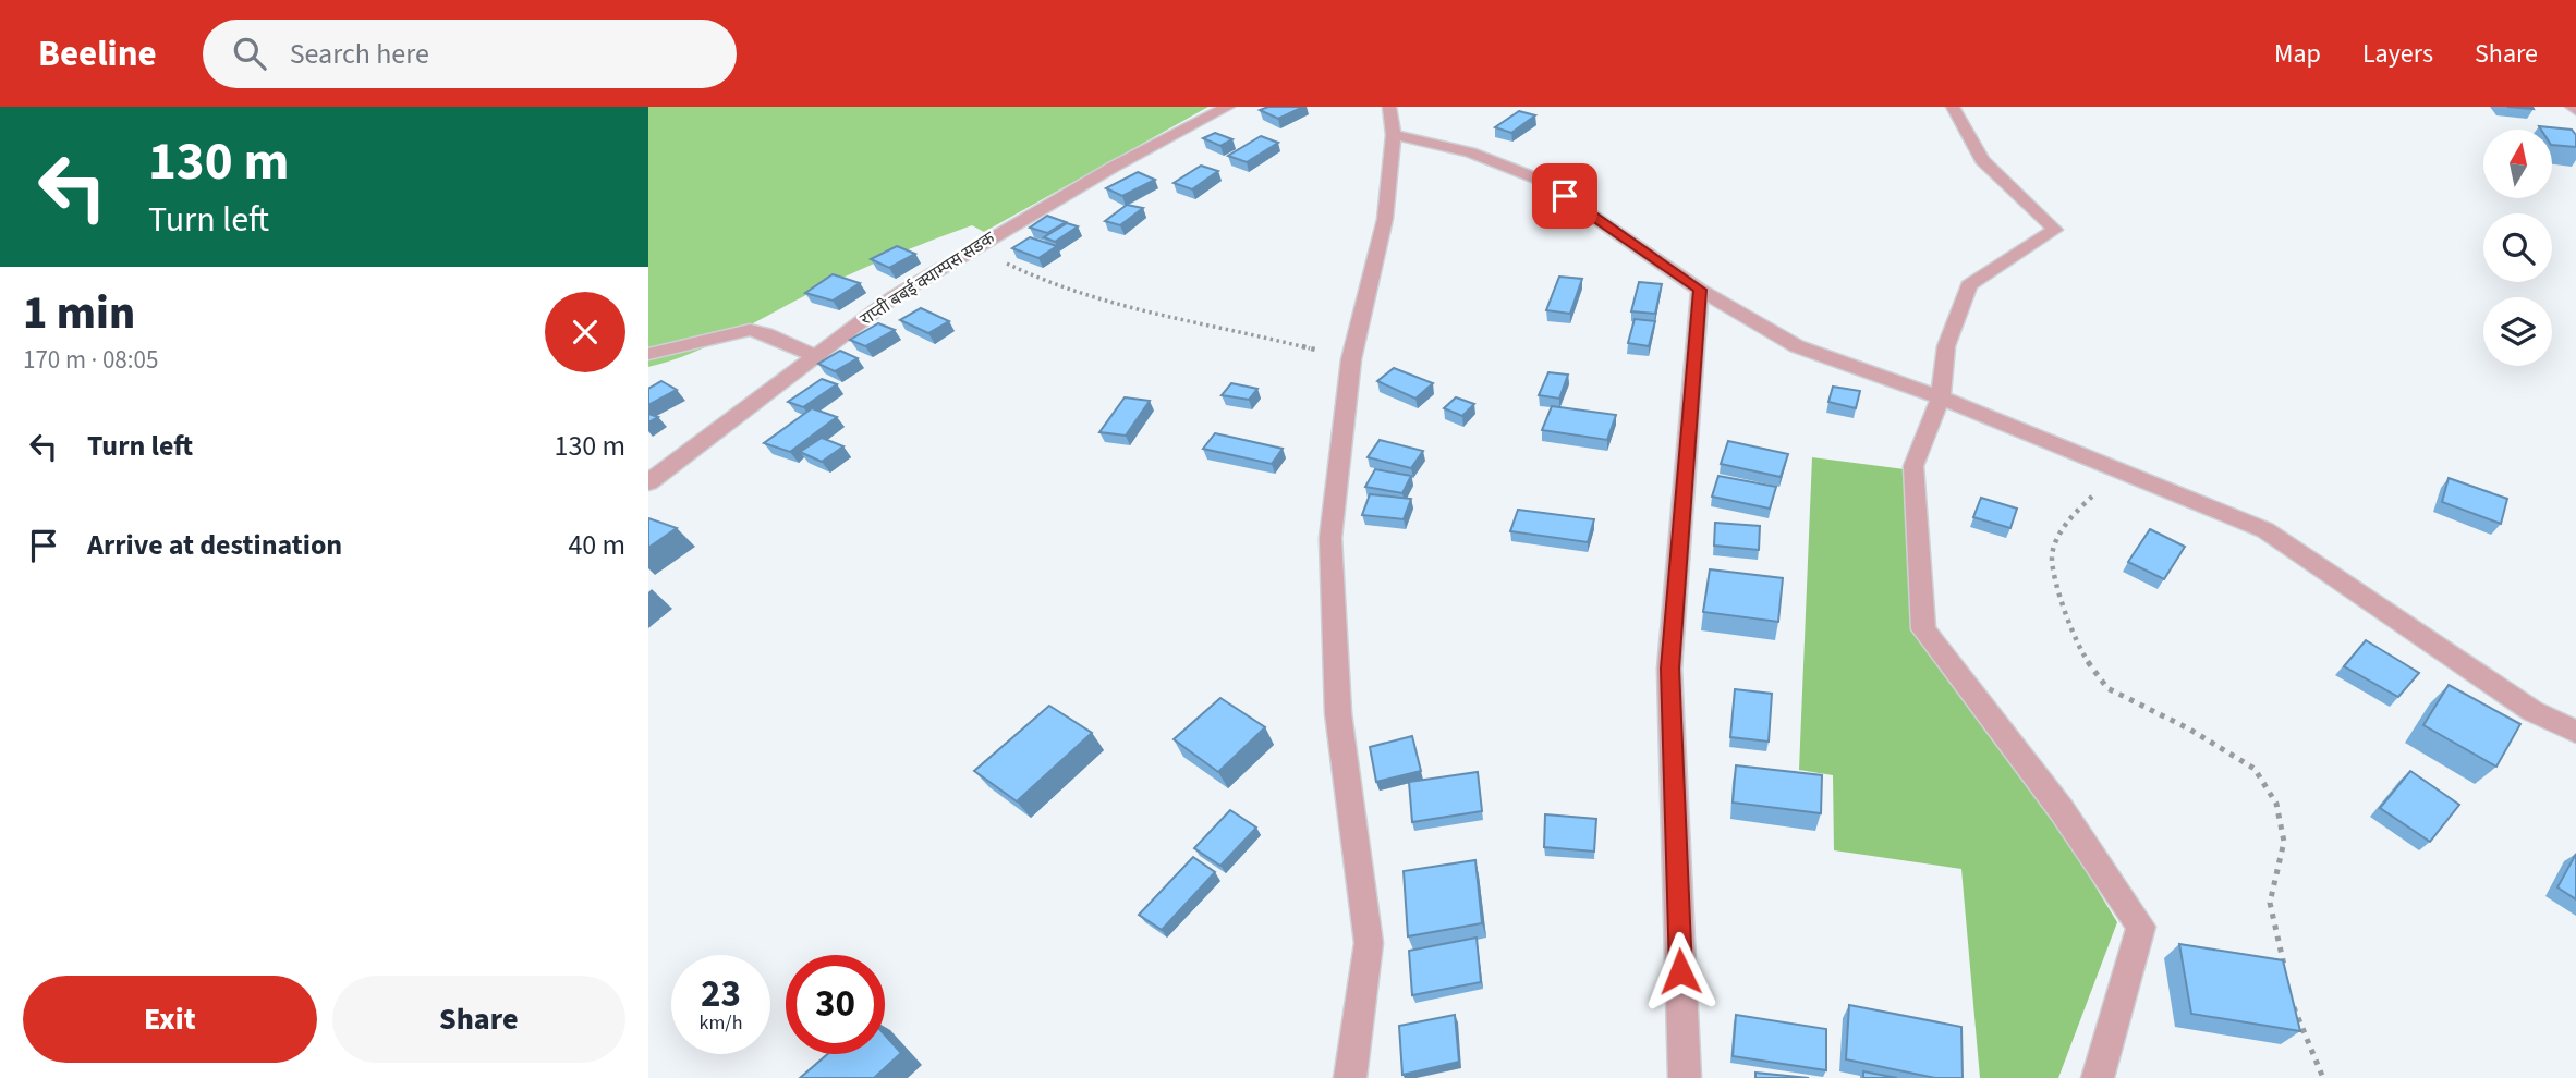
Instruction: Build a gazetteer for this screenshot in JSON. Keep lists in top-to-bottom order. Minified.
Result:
{"streets":{"street":["राप्ती बबई क्याम्पस सडक"]},"north":"top","page":{"header":"Beeline","search":"Search here","nav":["Map","Layers","Share"],"turn":["130 m","Turn left"],"heading":["1 min","170 m · 08:05"],"list":[{"name":"Turn left","value":"130 m"},{"name":"Arrive at destination","value":"40 m"}],"speed":"23 km/h","limit":"30","buttons":["Exit","Share"]}}
